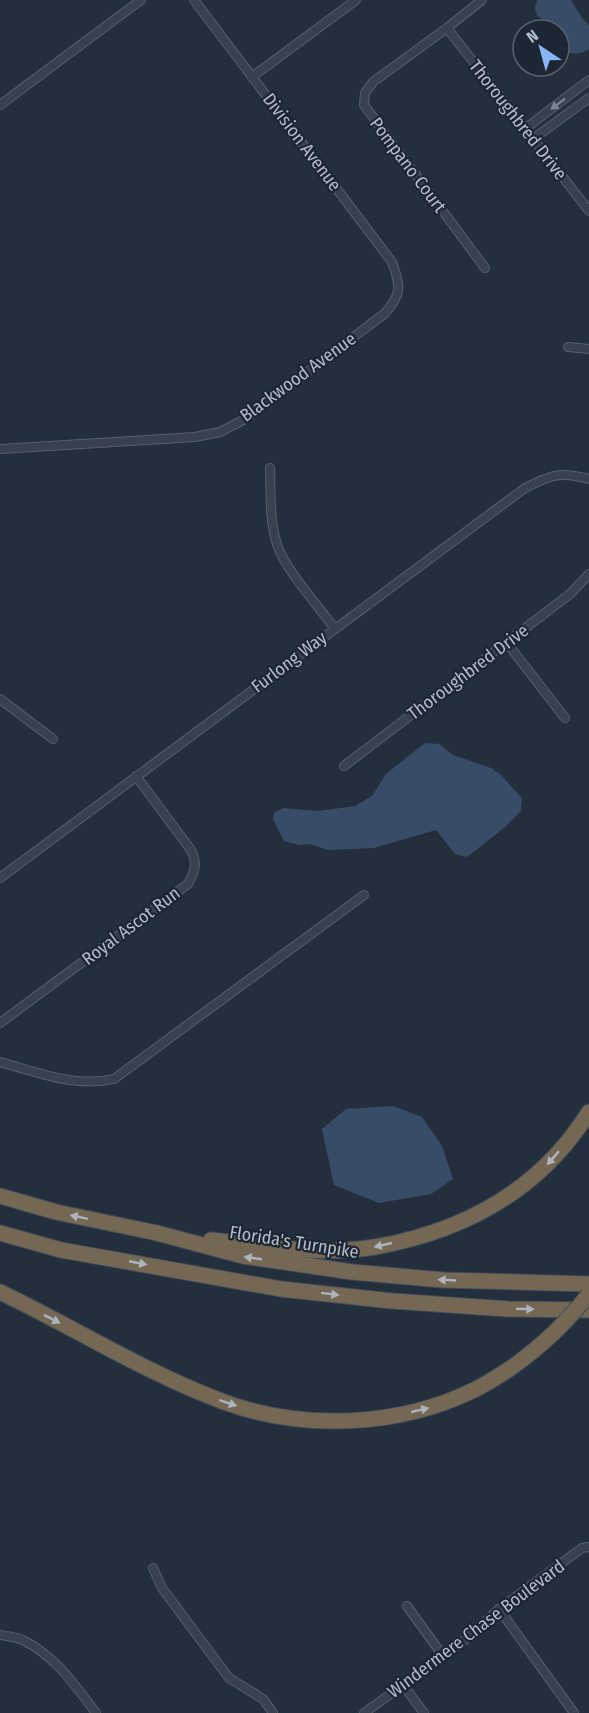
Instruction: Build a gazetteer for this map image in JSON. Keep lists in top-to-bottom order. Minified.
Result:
{"streets":{"highway":["Florida's Turnpike"],"street":["Thoroughbred Drive","Division Avenue","Pompano Court","Blackwood Avenue","Furlong Way","Royal Ascot Run","Windermere Chase Boulevard"]},"crossings":[["Thoroughbred Drive","Pompano Court"],["Division Avenue","Blackwood Avenue"],["Furlong Way","Royal Ascot Run"]],"north":"top left"}
